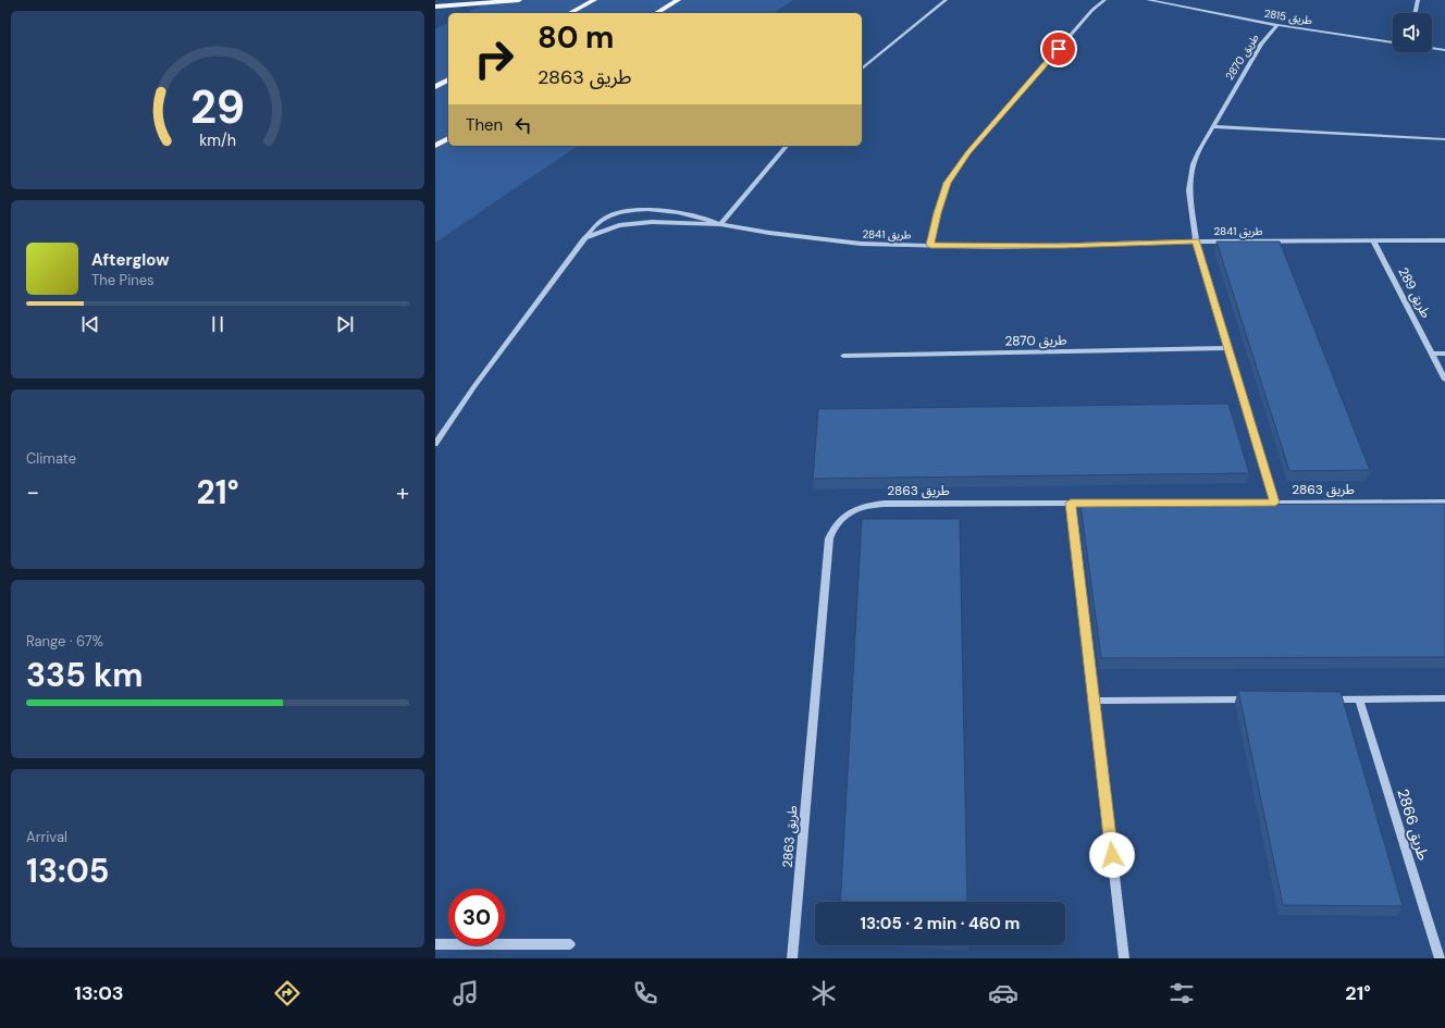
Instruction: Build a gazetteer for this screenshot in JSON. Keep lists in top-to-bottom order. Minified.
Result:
{"streets":{"street":["طريق 2815","طريق 2870","طريق 2841","طريق 289","طريق 2863","طريق 2866"]},"crossings":[["طريق 2815","طريق 2870"],["طريق 2870","طريق 2841"],["طريق 2870","طريق 2863"],["طريق 2841","طريق 289"]],"page":{"turn":["80 m","طريق 2863"],"then":"Then","song":["Afterglow","The Pines"],"tile":["Climate",["Range · 67%","335 km"],["Arrival","13:05"]],"heat":["−","21°","+"],"limit":"30","trip":"13:05 · 2 min · 460 m","tabs":["13:03","21°"],"gauge":["29","km/h"]}}
